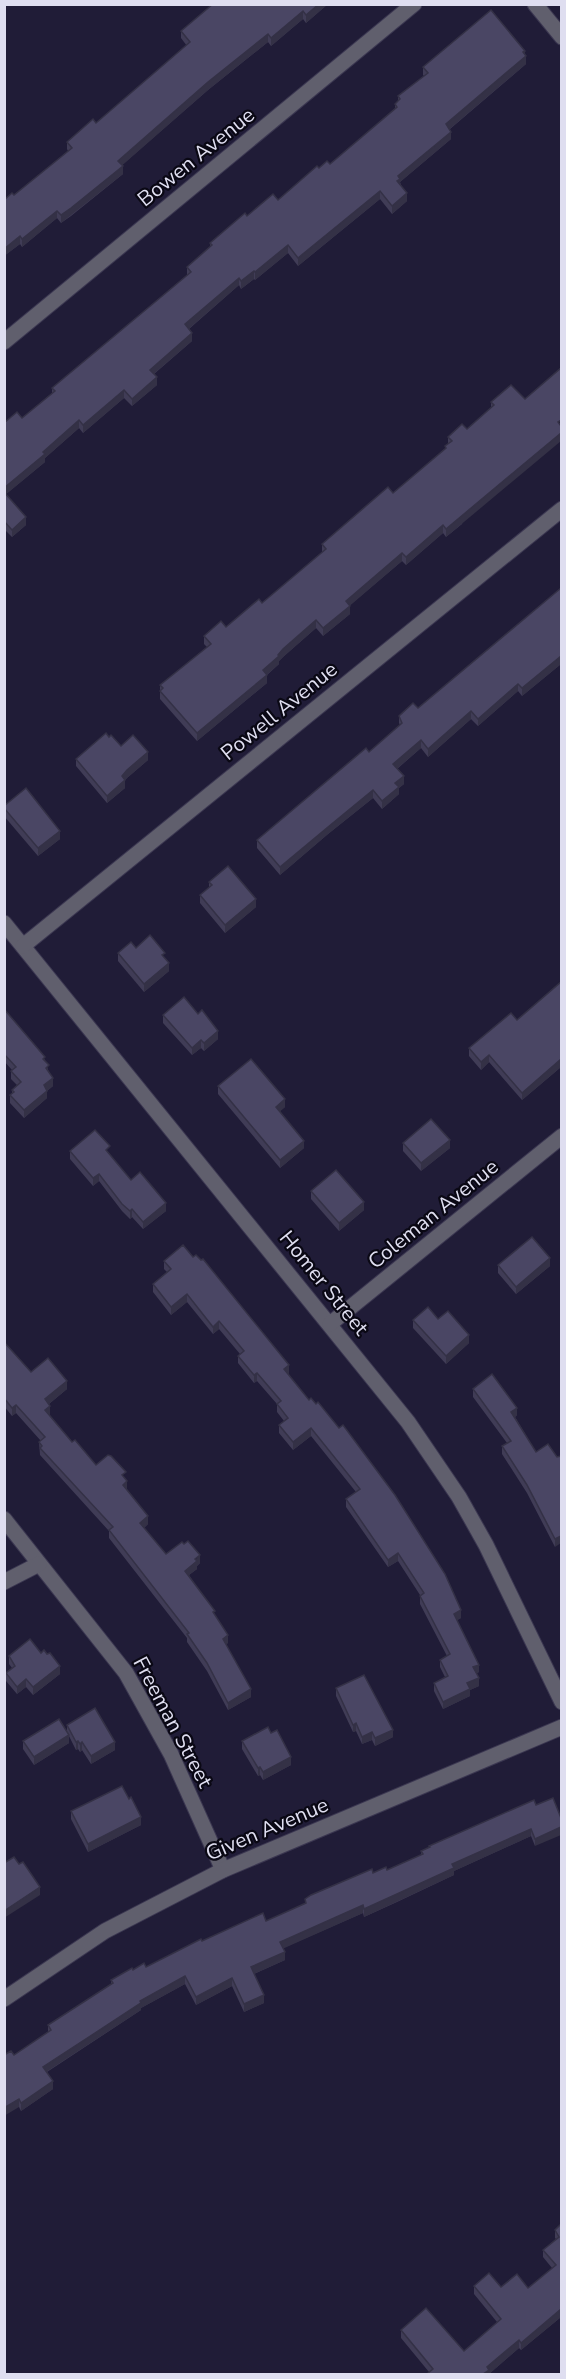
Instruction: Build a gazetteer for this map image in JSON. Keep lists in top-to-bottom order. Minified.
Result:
{"streets":{"street":["Bowen Avenue","Powell Avenue","Coleman Avenue","Homer Street","Freeman Street","Given Avenue"]},"crossings":[["Powell Avenue","Homer Street"],["Coleman Avenue","Homer Street"],["Freeman Street","Given Avenue"]]}
